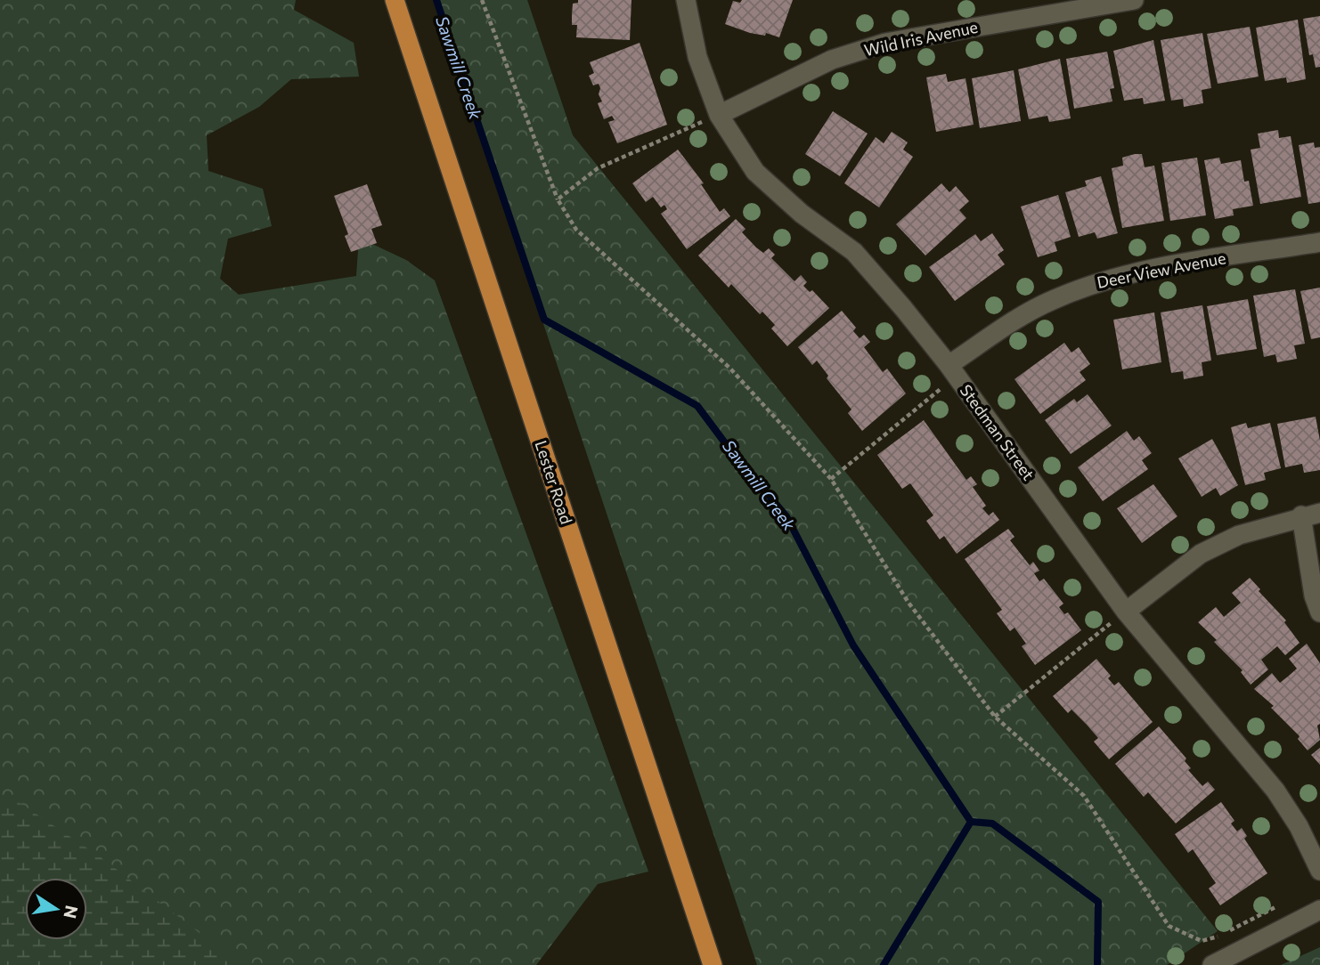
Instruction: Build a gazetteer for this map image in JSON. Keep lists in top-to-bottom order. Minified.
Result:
{"streets":{"main road":["Lester Road"],"street":["Wild Iris Avenue","Deer View Avenue","Stedman Street"]},"crossings":[["Wild Iris Avenue","Stedman Street"],["Deer View Avenue","Stedman Street"]],"water":["Sawmill Creek"],"north":"right"}
